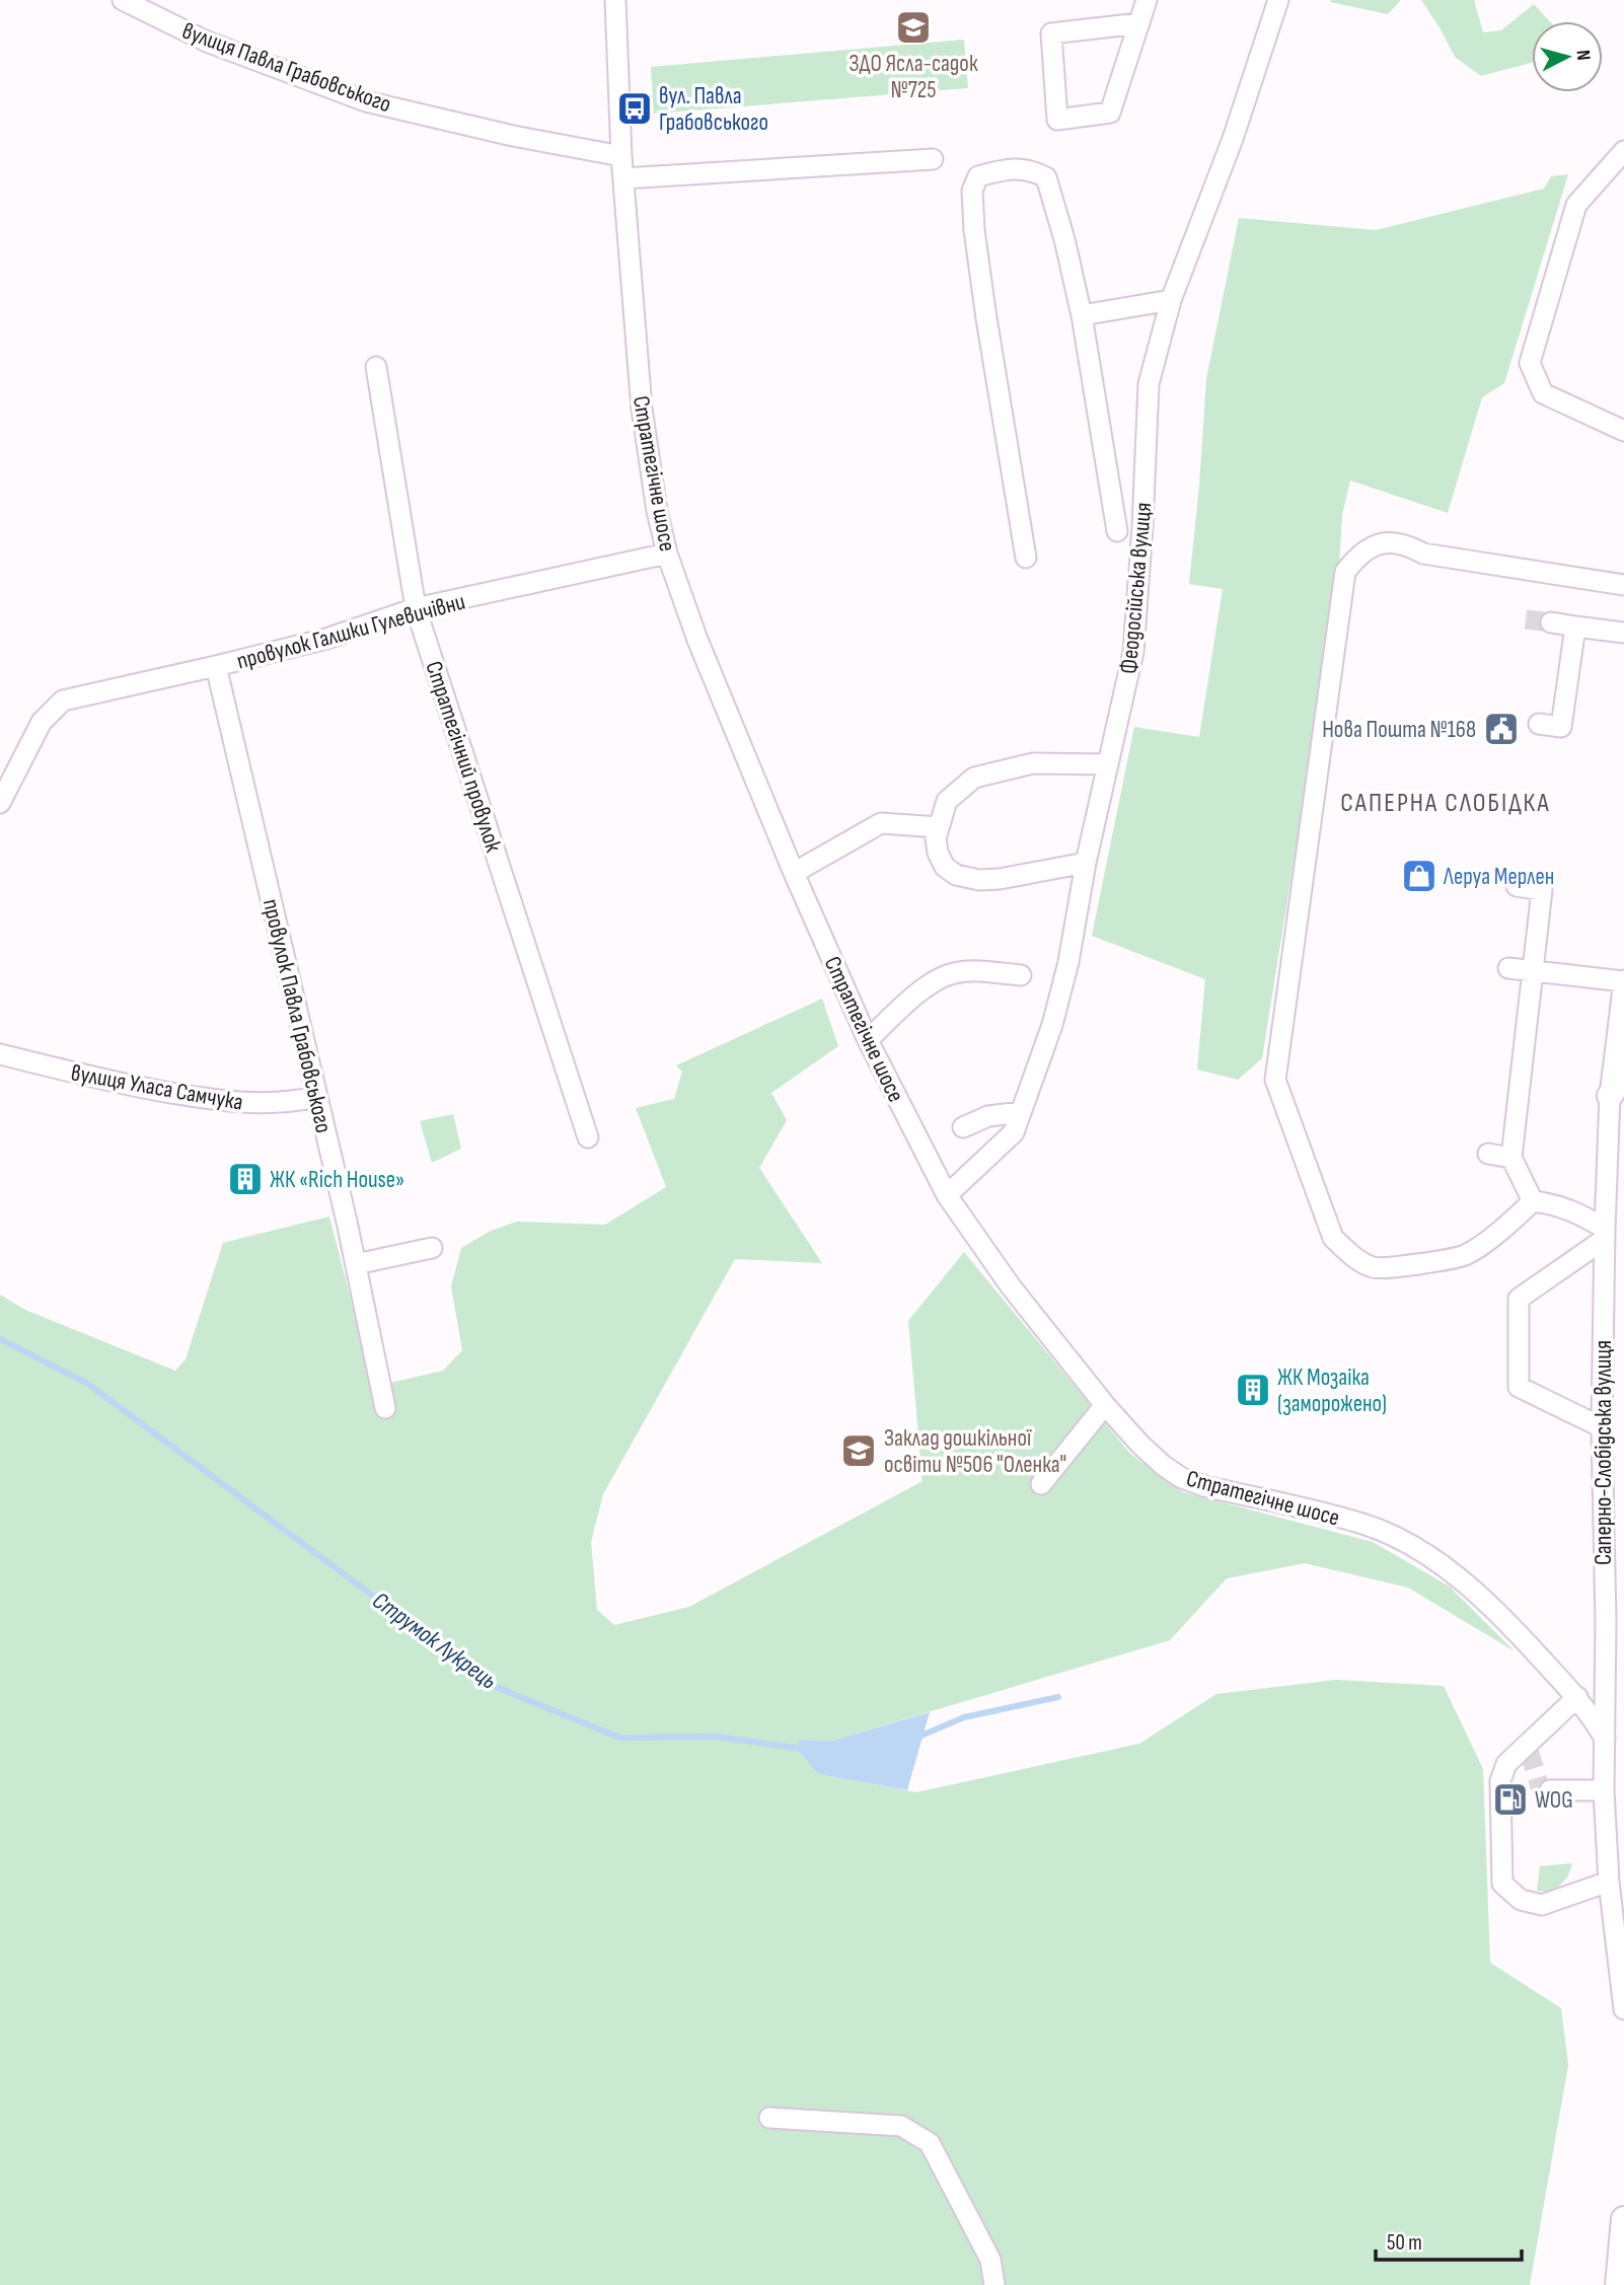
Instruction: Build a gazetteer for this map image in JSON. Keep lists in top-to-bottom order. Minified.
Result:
{"streets":{"street":["вулиця Павла Грабовського","Стратегічне шосе","Феодосійська вулиця","провулок Галшки Гулевичівни","Стратегічний провулок","провулок Павла Грабовського","вулиця Уласа Самчука","Саперно-Слобідська вулиця"]},"crossings":[["вулиця Павла Грабовського","Стратегічне шосе"],["Стратегічне шосе","Феодосійська вулиця"],["Стратегічне шосе","провулок Галшки Гулевичівни"],["Стратегічне шосе","Саперно-Слобідська вулиця"],["провулок Галшки Гулевичівни","Стратегічний провулок"],["провулок Галшки Гулевичівни","провулок Павла Грабовського"],["провулок Павла Грабовського","вулиця Уласа Самчука"]],"districts":["САПЕРНА СЛОБІДКА"],"water":["Струмок Лукрець"],"places":{"school or university":["ЗДО Ясла-садок №725","Заклад дошкільної освіти №506 \"Оленка\""],"bus stop":["вул. Павла Грабовського"],"public building":["Нова Пошта №168"],"shop":["Леруа Мерлен"],"building":["ЖК «Rich House»","ЖК Мозаіка (заморожено)"],"fuel station":["WOG"]},"scale_bar":"50 m","north":"right"}
